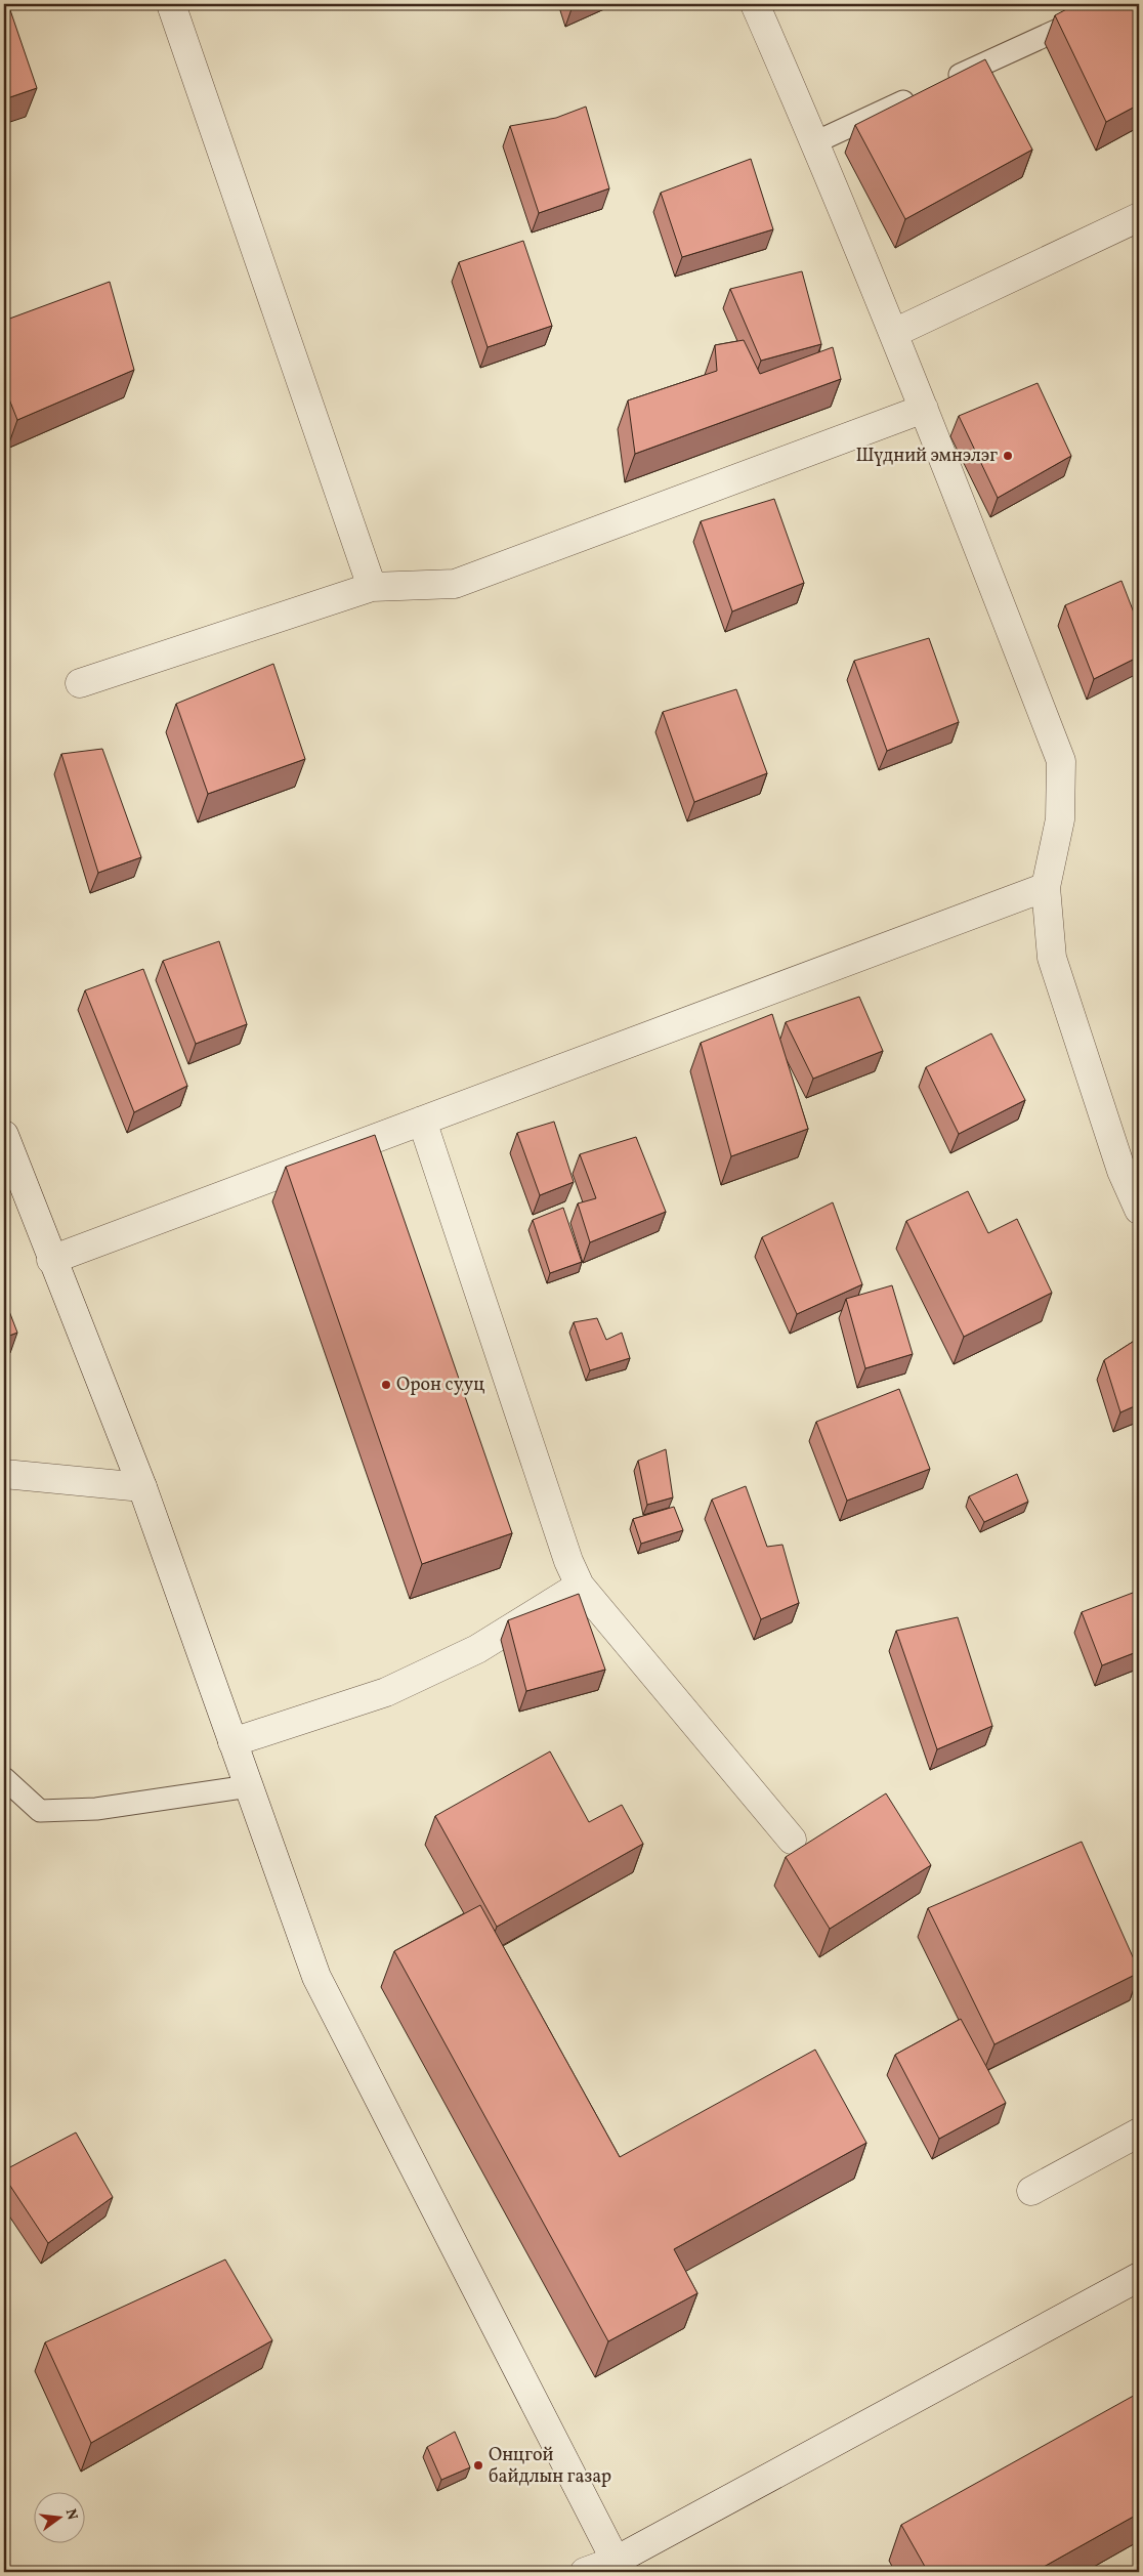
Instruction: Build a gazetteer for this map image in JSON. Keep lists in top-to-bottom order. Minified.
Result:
{"places":["Шүдний эмнэлэг","Орон сууц","Онцгой байдлын газар"],"north":"right"}
